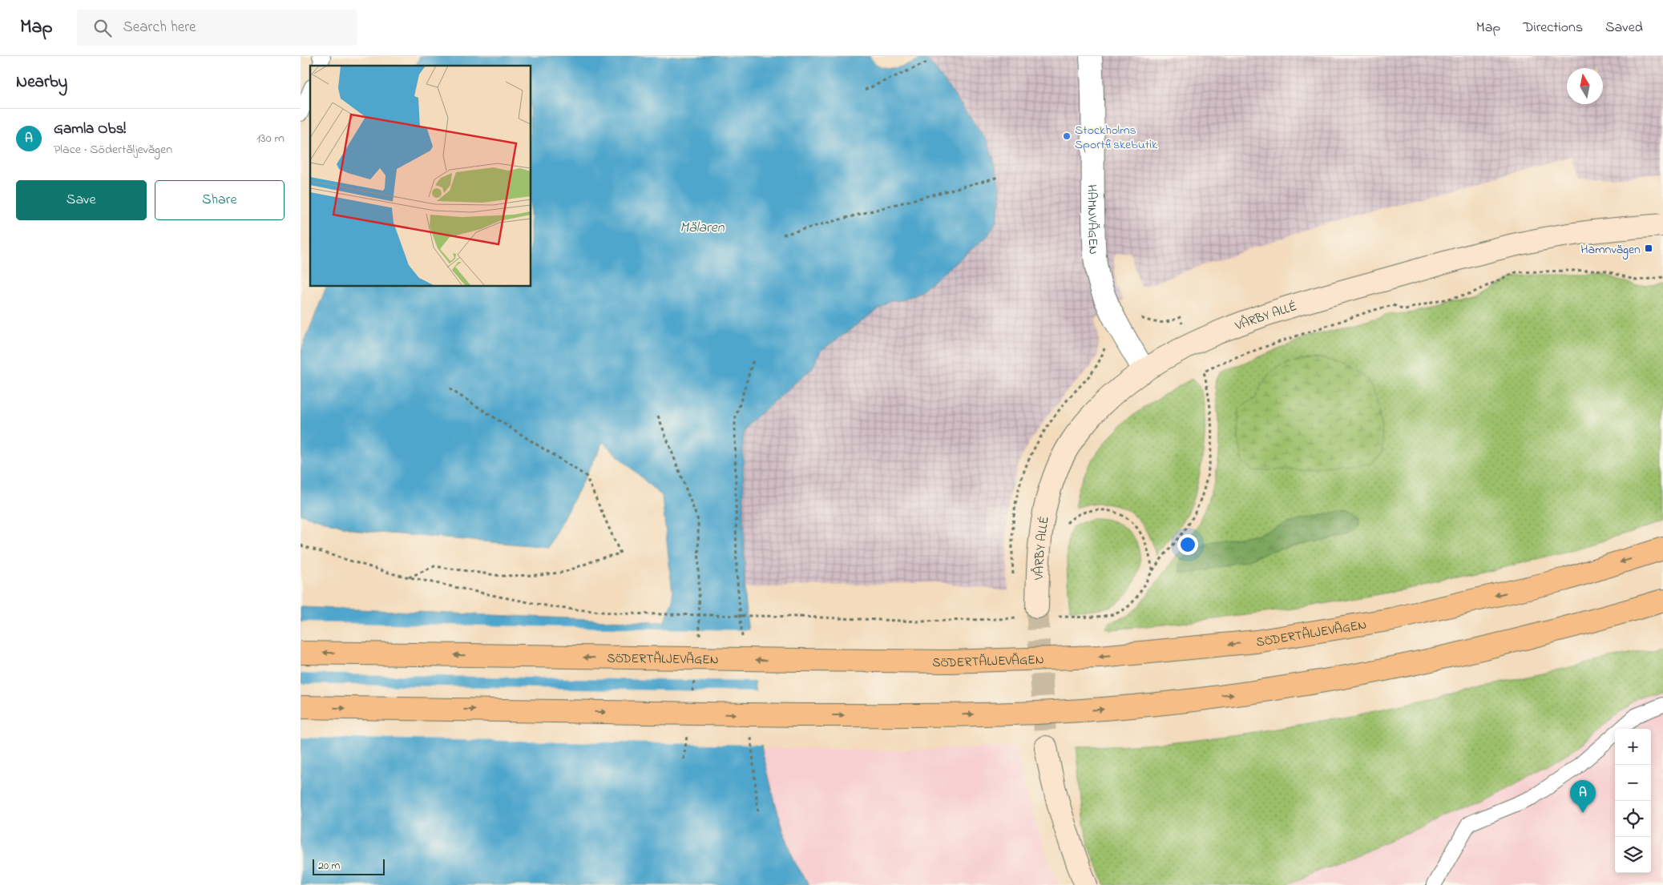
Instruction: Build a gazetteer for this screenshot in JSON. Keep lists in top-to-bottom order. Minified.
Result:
{"streets":{"highway":["SÖDERTÄLJEVÄGEN"],"street":["HAMNVÄGEN","VÅRBY ALLÉ"]},"crossings":[["HAMNVÄGEN","VÅRBY ALLÉ"]],"water":["Mälaren"],"places":{"other":["Stockholms Sportfiskebutik"],"transit":["Hamnvägen"]},"scale_bar":"20 m","north":"top","page":{"header":"Map","search":"Search here","nav":["Map","Directions","Saved"],"heading":"Nearby","list":[{"mark":"A","name":"Gamla Obs!","note":"Place · Södertäljevägen","value":"130 m"}],"buttons":["Save","Share"],"map_buttons":["+","−"],"pins":"A","scale":"20 m"}}
